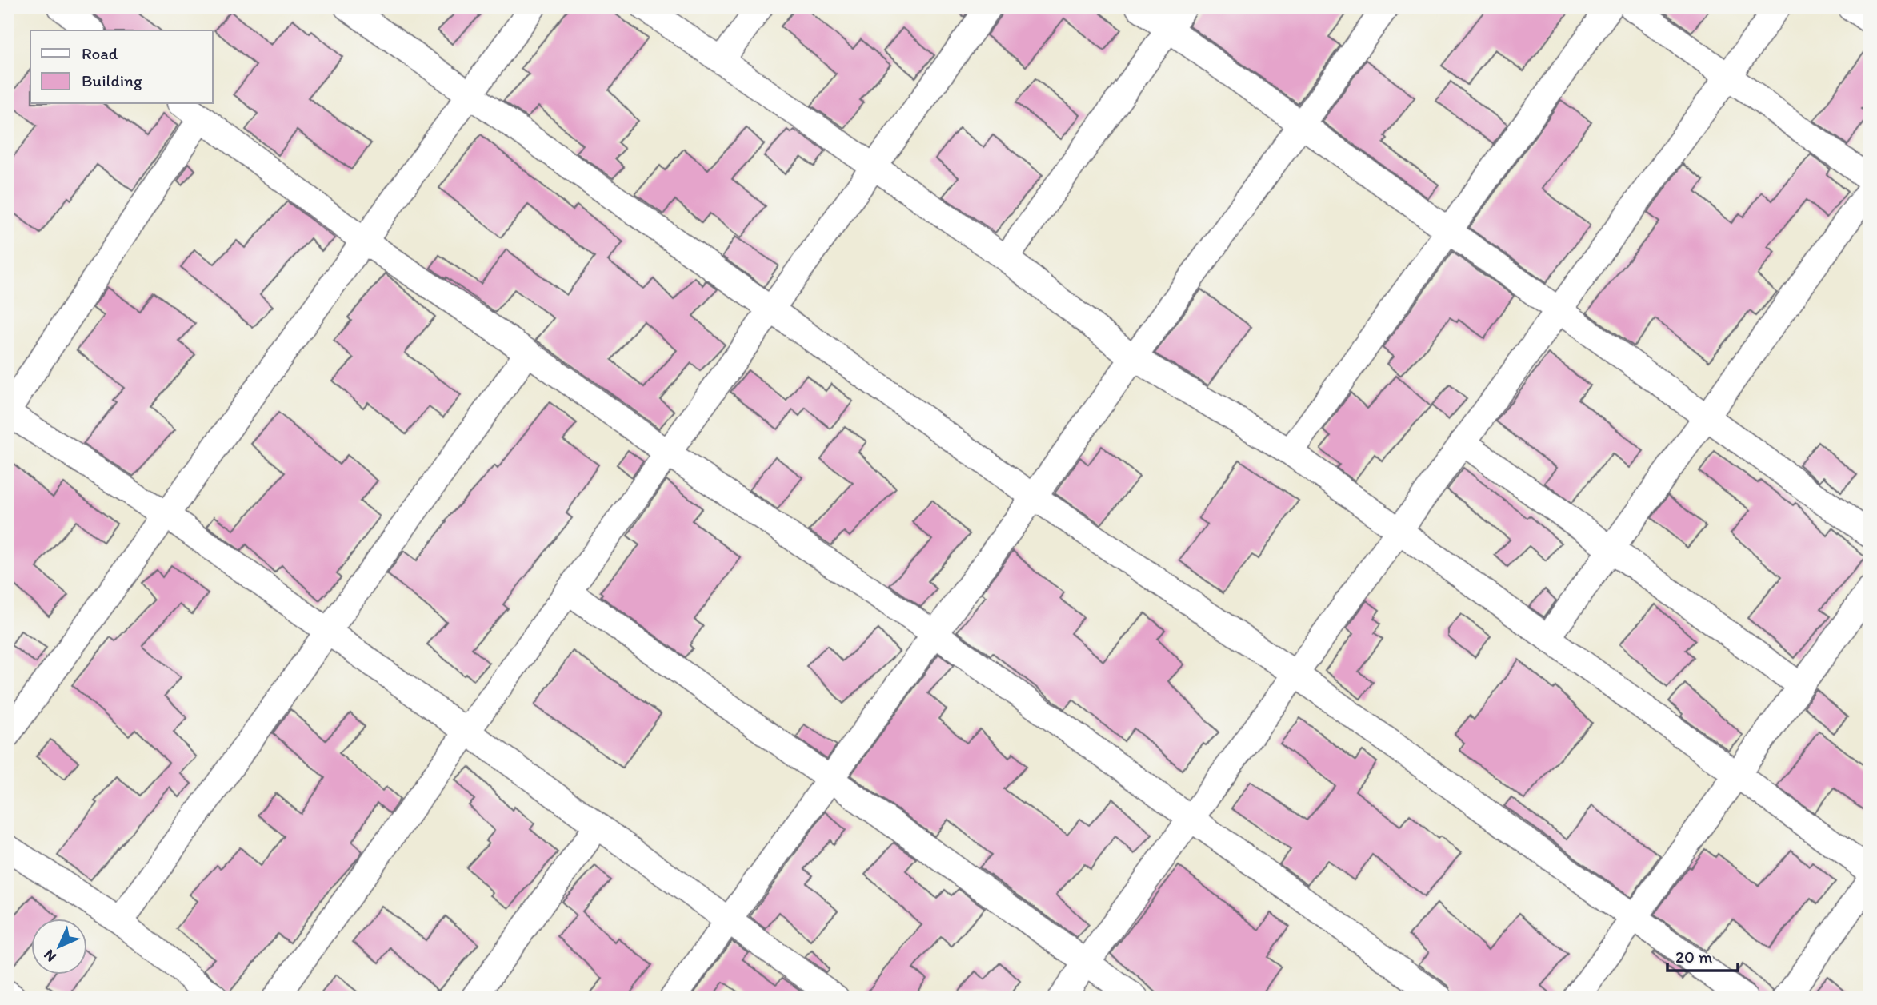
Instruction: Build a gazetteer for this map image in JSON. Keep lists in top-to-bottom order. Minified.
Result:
{"legend":["Road","Building"],"scale_bar":"20 m","north":"bottom left"}
